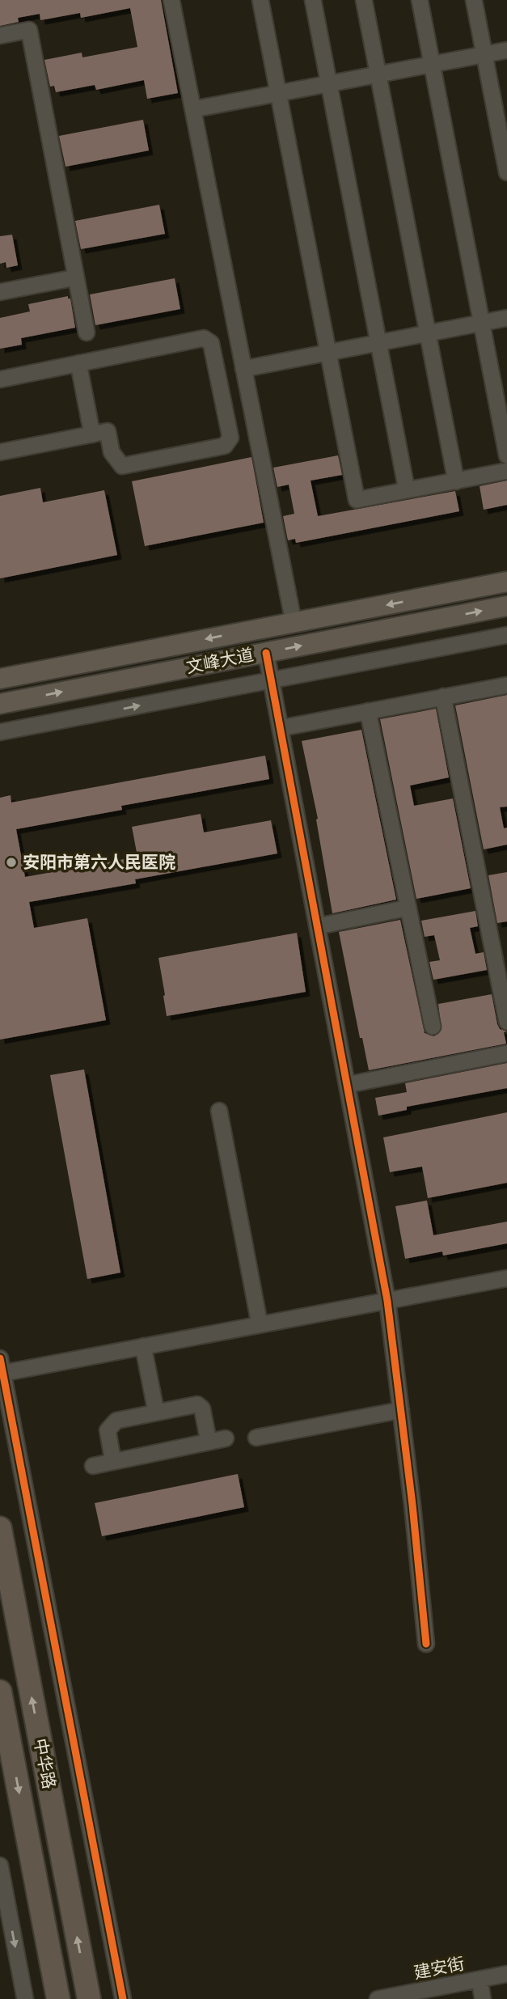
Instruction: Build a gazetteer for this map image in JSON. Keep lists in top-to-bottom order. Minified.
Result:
{"streets":{"highway":["中华路"],"main road":["文峰大道"],"street":["建安街"]},"places":["安阳市第六人民医院"]}
